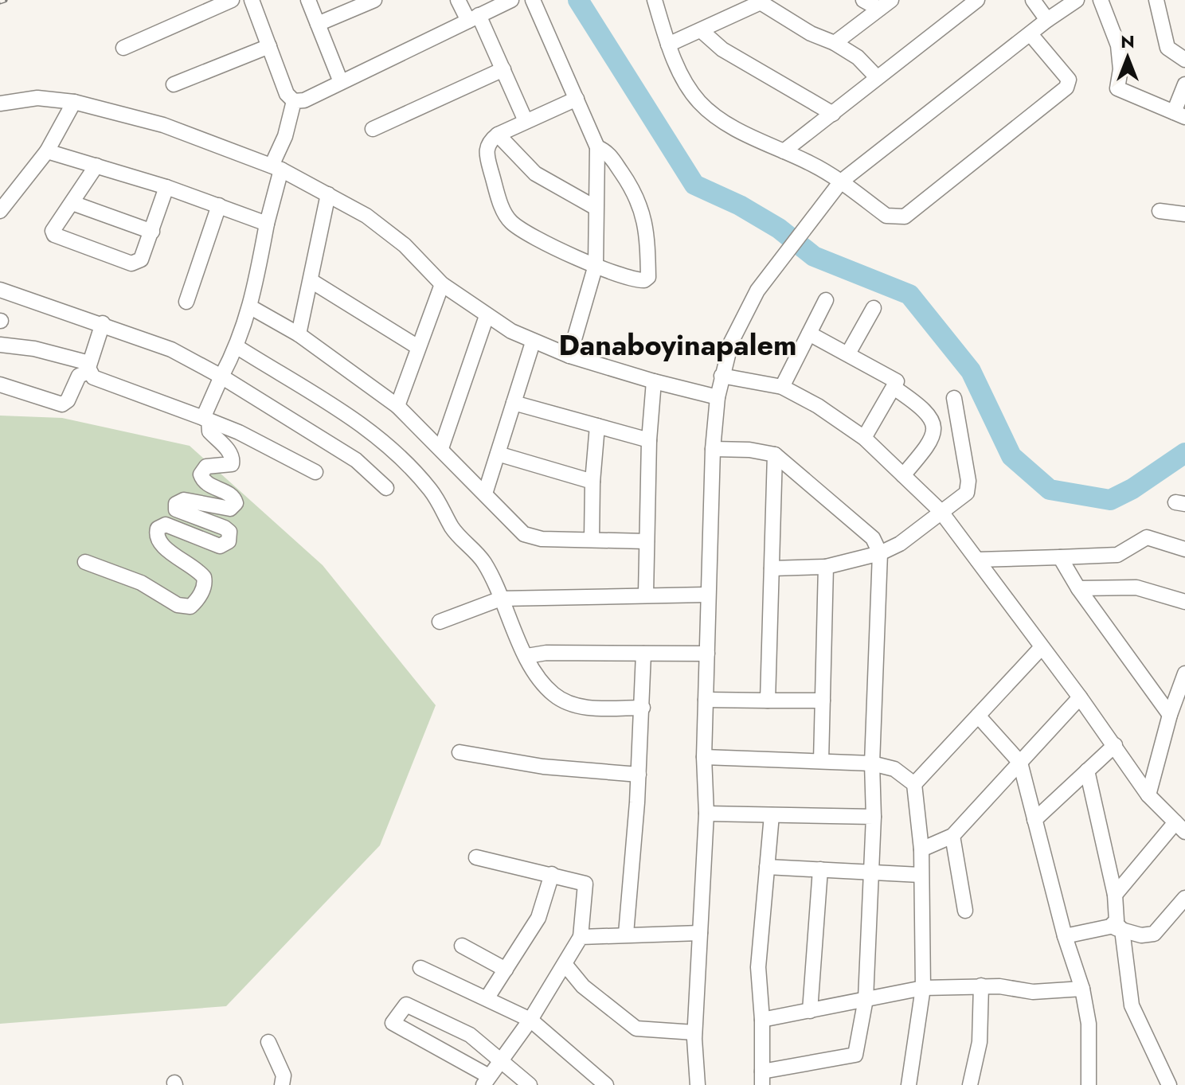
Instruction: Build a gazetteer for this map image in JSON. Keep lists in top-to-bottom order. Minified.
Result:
{"districts":["Danaboyinapalem"],"north":"top"}
